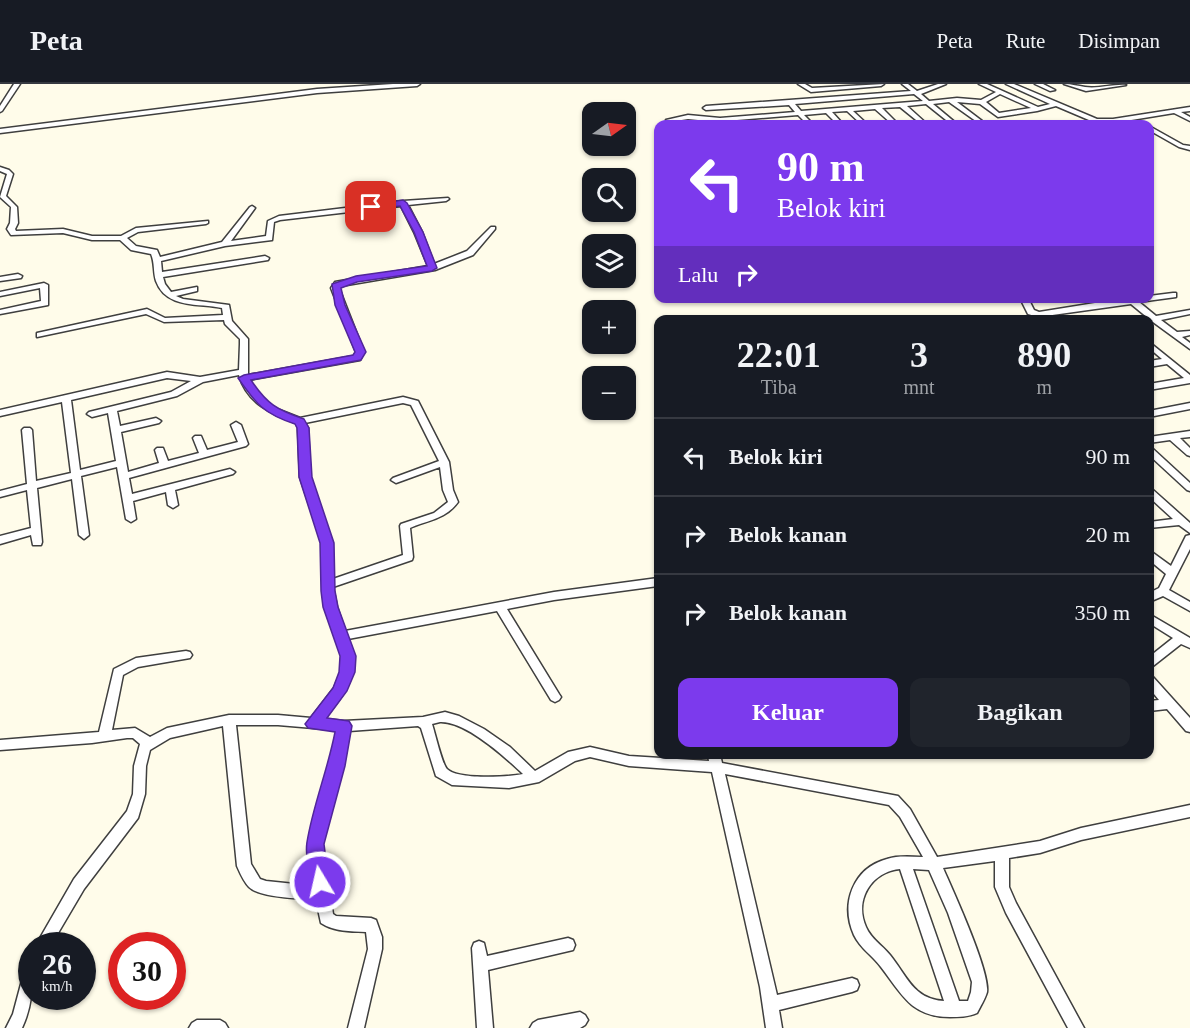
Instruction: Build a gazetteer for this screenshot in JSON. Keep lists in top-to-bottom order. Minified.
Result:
{"north":"right","page":{"header":"Peta","nav":["Peta","Rute","Disimpan"],"map_buttons":["+","−"],"turn":["90 m","Belok kiri"],"then":"Lalu","eta":["22:01","Tiba","3","mnt","890","m"],"list":[{"name":"Belok kiri","value":"90 m"},{"name":"Belok kanan","value":"20 m"},{"name":"Belok kanan","value":"350 m"}],"buttons":["Keluar","Bagikan"],"speed":"26 km/h","limit":"30"}}
